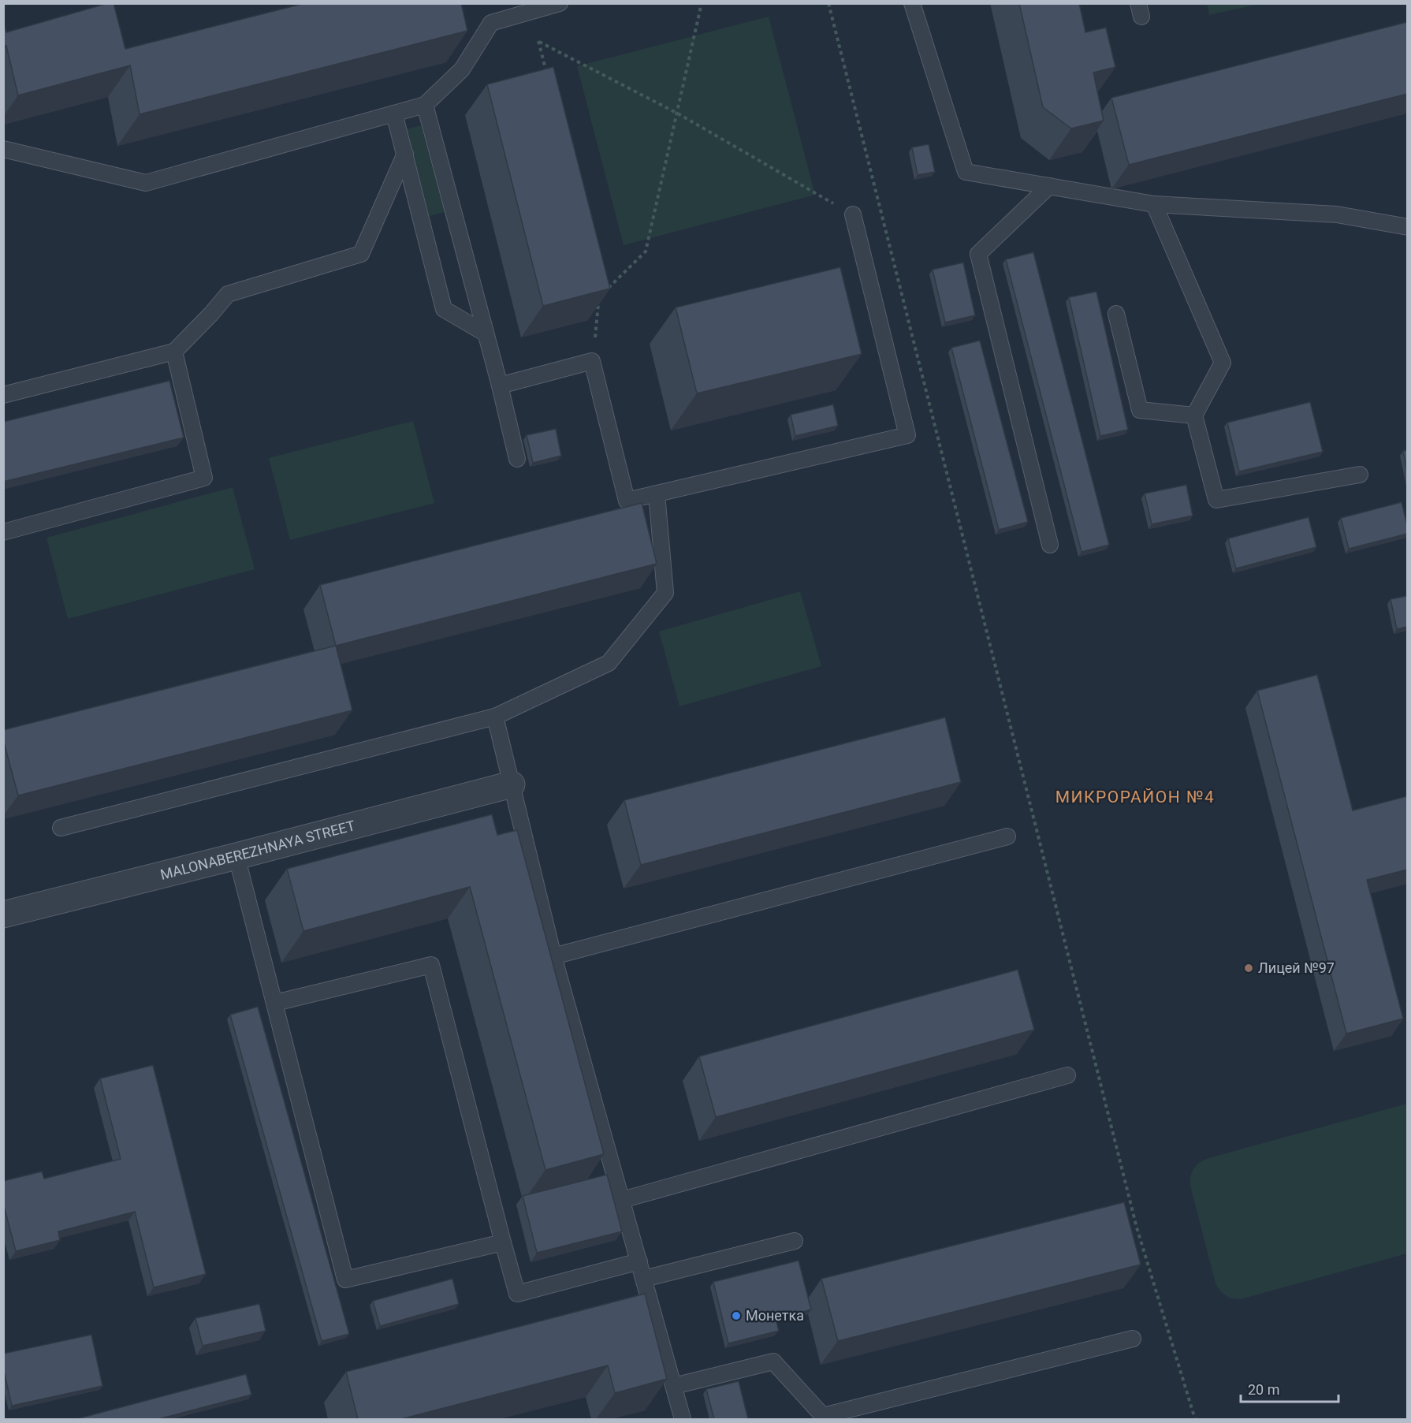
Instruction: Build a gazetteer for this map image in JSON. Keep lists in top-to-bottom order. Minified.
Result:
{"streets":{"street":["MALONABEREZHNAYA STREET"]},"districts":["МИКРОРАЙОН №4"],"places":["Лицей №97","Монетка"],"scale_bar":"20 m"}
